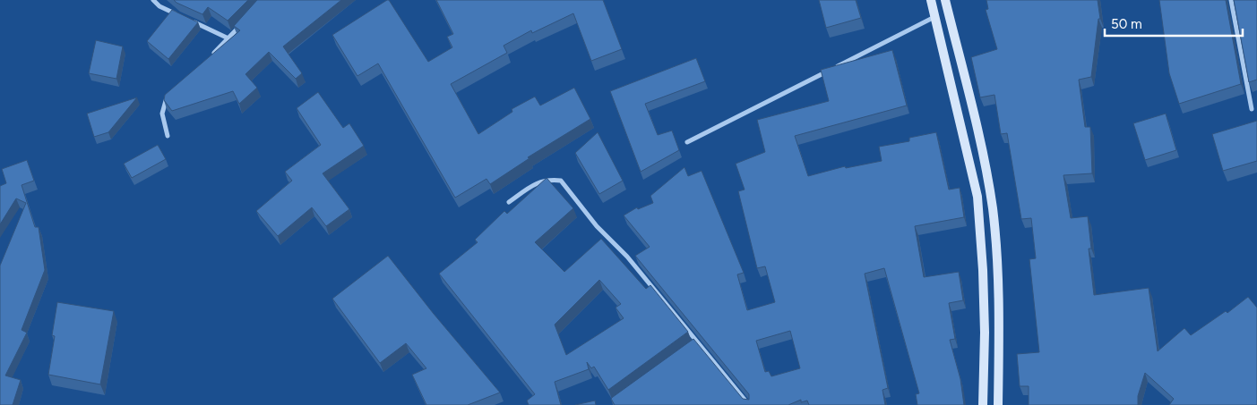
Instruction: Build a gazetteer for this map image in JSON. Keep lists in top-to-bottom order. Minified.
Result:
{"scale_bar":"50 m"}
